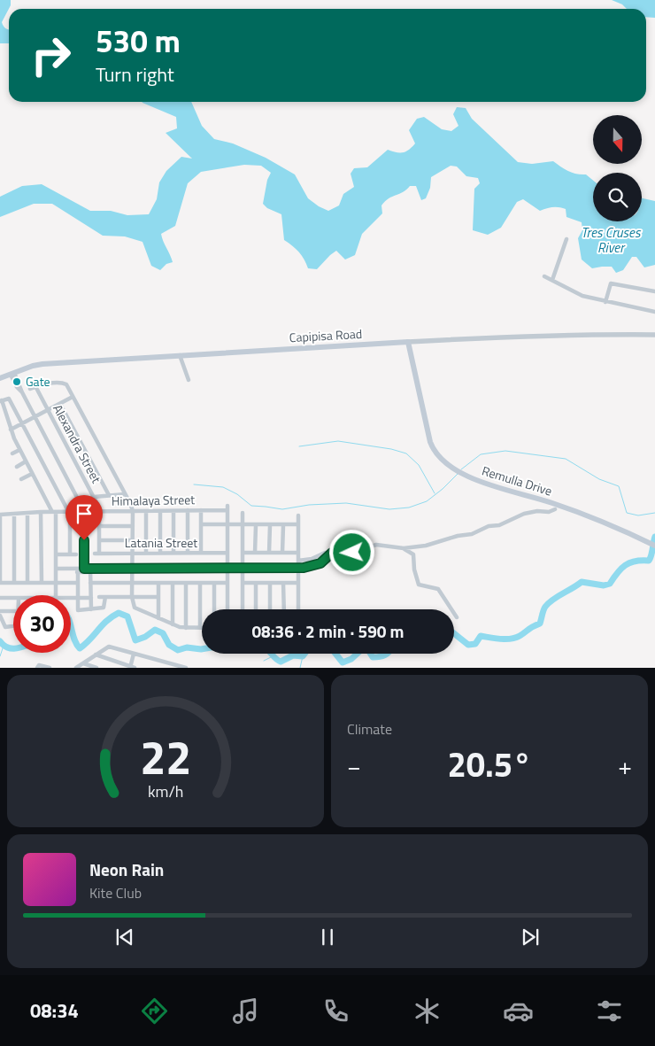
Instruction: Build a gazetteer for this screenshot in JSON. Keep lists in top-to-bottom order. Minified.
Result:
{"streets":{"main road":["Capipisa Road","Remulla Drive"],"street":["Alexandra Street","Himalaya Street","Latania Street"]},"crossings":[["Capipisa Road","Remulla Drive"],["Alexandra Street","Himalaya Street"],["Alexandra Street","Latania Street"]],"water":["Tres Cruses River"],"places":["Gate"],"north":"bottom","page":{"turn":["530 m","Turn right"],"limit":"30","trip":"08:36 · 2 min · 590 m","tile":"Climate","heat":["−","20.5°","+"],"song":["Neon Rain","Kite Club"],"tabs":"08:34","gauge":["22","km/h"]}}
